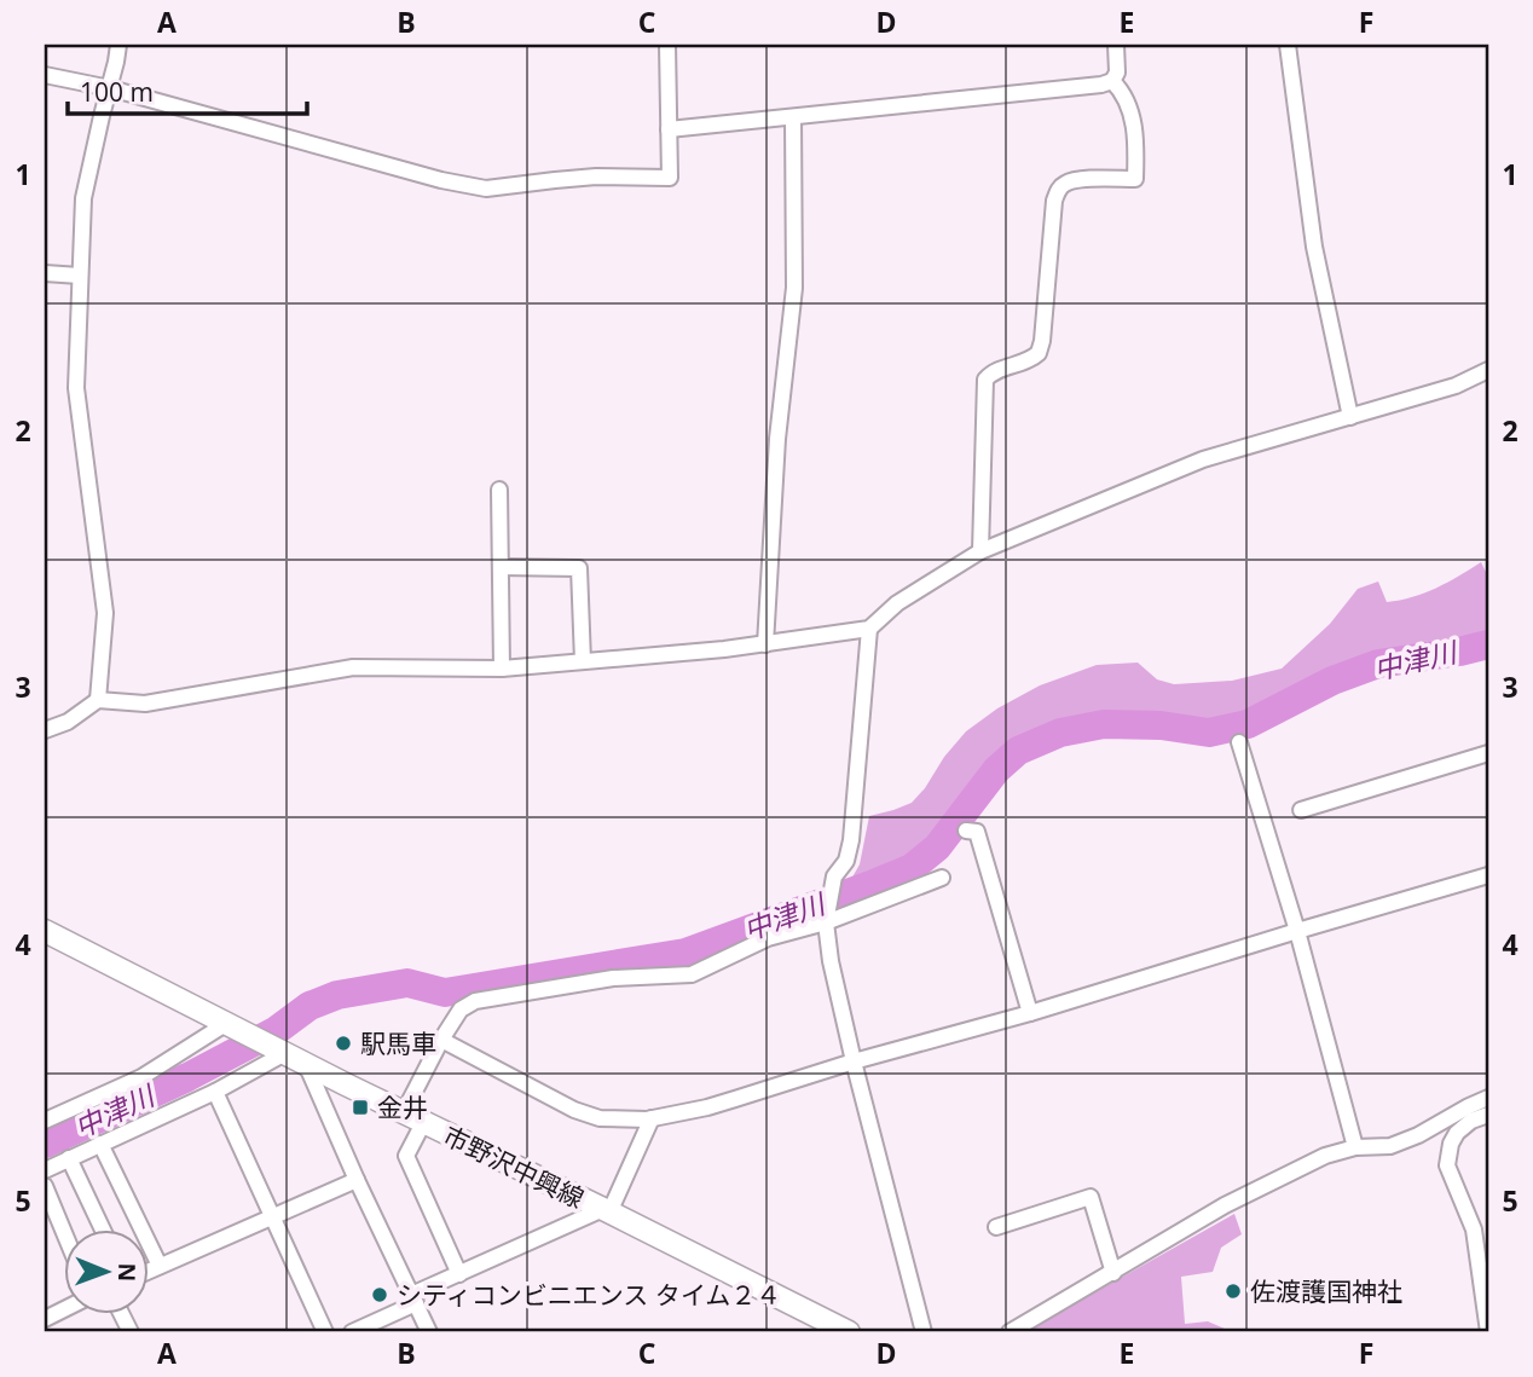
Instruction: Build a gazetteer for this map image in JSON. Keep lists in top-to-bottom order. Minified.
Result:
{"streets":{"main road":["市野沢中興線"]},"water":["中津川"],"places":{"other":["駅馬車","佐渡護国神社","シティコンビニエンス タイム２４"],"transit":["金井"]},"scale_bar":"100 m","north":"right","grid":{"columns":["A","B","C","D","E","F"],"rows":["1","2","3","4","5"]}}
